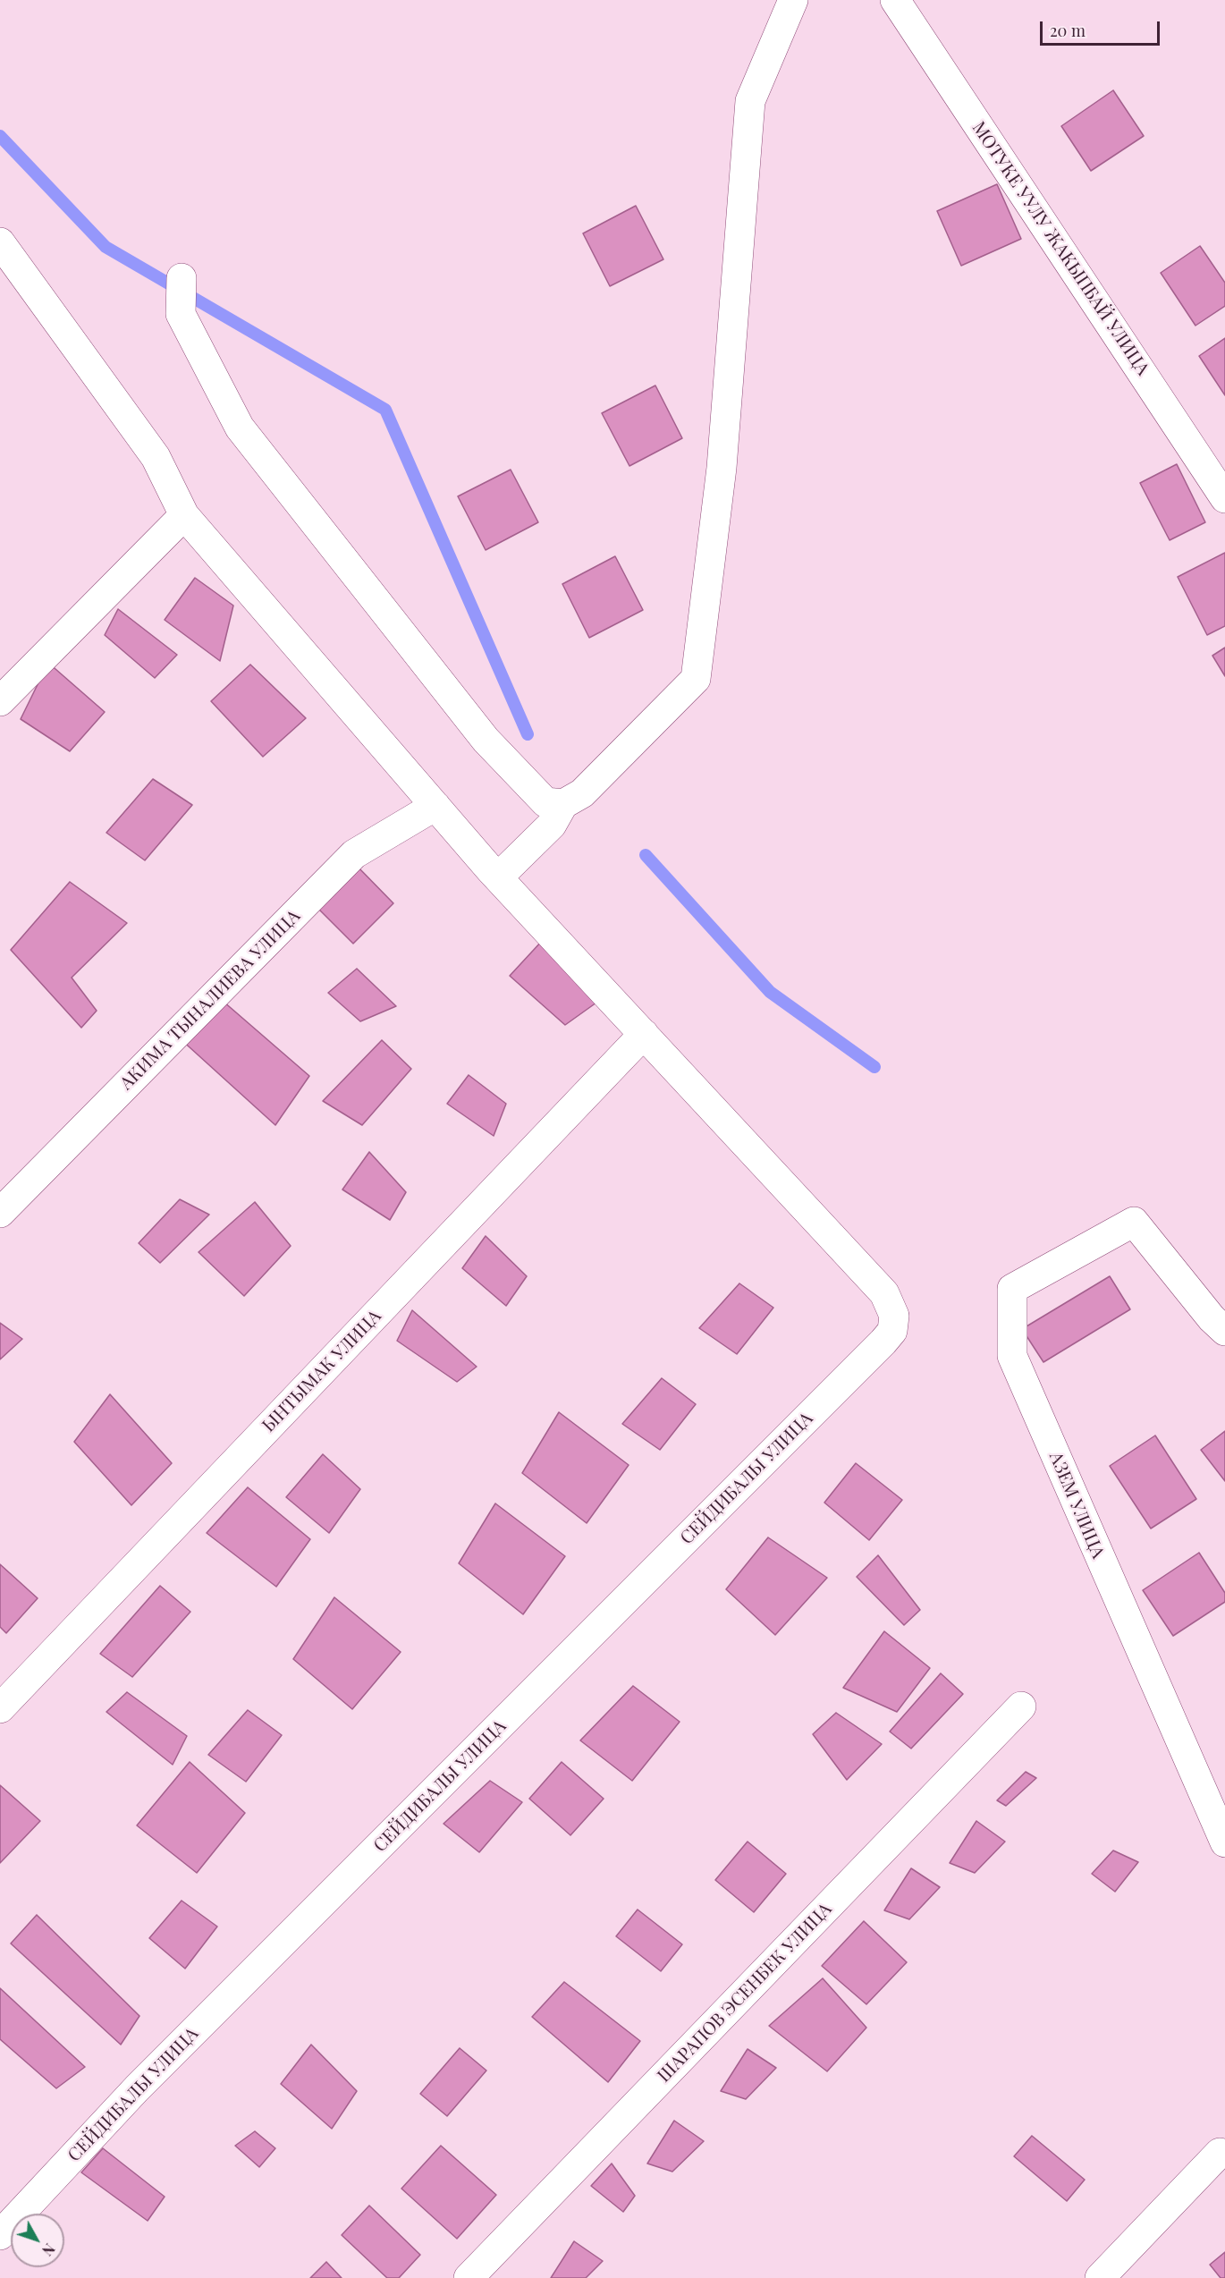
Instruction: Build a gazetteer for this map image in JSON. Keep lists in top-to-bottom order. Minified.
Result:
{"streets":{"street":["МОТУКЕ УУЛУ ЖАКЫПБАЙ УЛИЦА","АКИМА ТЫНАЛИЕВА УЛИЦА","ЫНТЫМАК УЛИЦА","СЕЙДИБАЛЫ УЛИЦА","АЗЕМ УЛИЦА","ШАРАПОВ ЭСЕНБЕК УЛИЦА"]},"crossings":[["ЫНТЫМАК УЛИЦА","СЕЙДИБАЛЫ УЛИЦА"]],"scale_bar":"20 m","north":"bottom right"}
